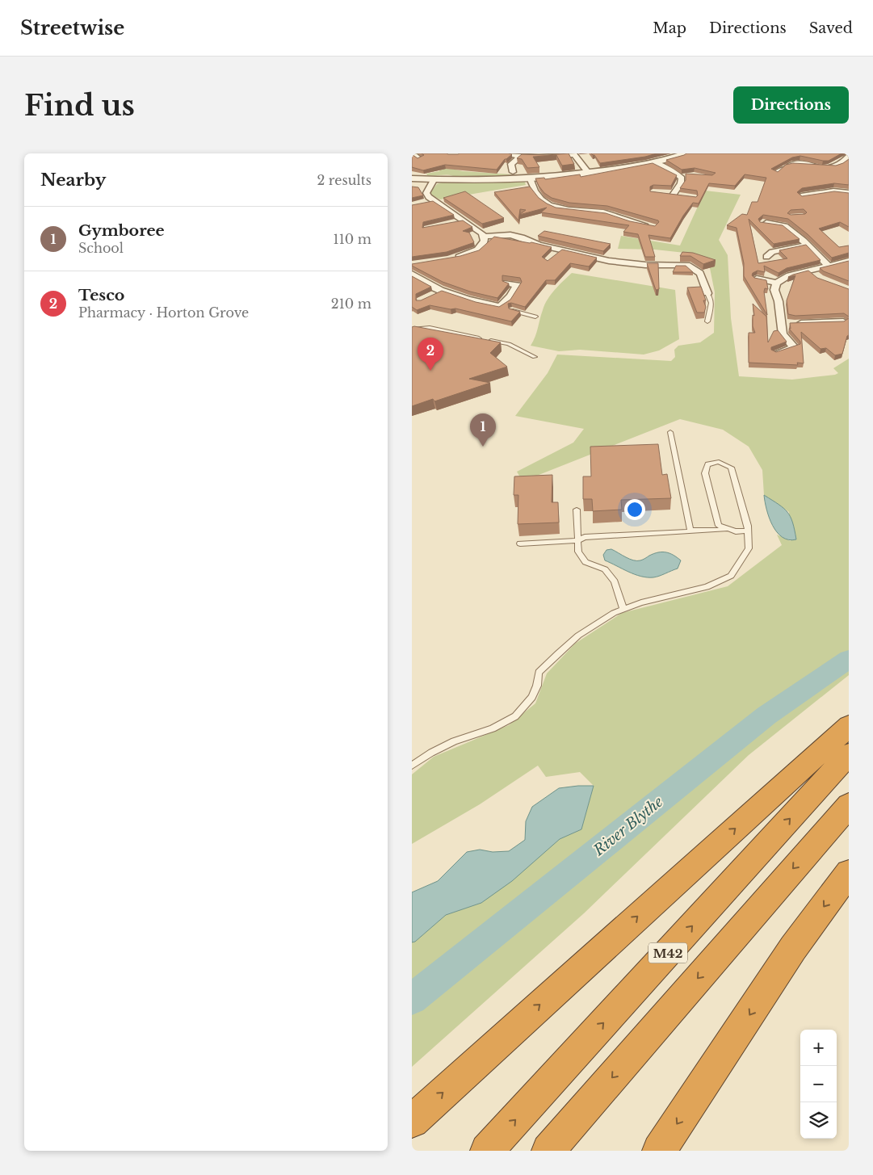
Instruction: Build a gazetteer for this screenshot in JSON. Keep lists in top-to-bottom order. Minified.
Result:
{"streets":{"highway":["M42"]},"water":["River Blythe"],"page":{"header":"Streetwise","nav":["Map","Directions","Saved"],"buttons":"Directions","title":"Find us","heading":["Nearby","2 results"],"list":[{"mark":"1","name":"Gymboree","note":"School","value":"110 m"},{"mark":"2","name":"Tesco","note":"Pharmacy · Horton Grove","value":"210 m"}],"pins":["2","1"],"map_buttons":["+","−"]}}
